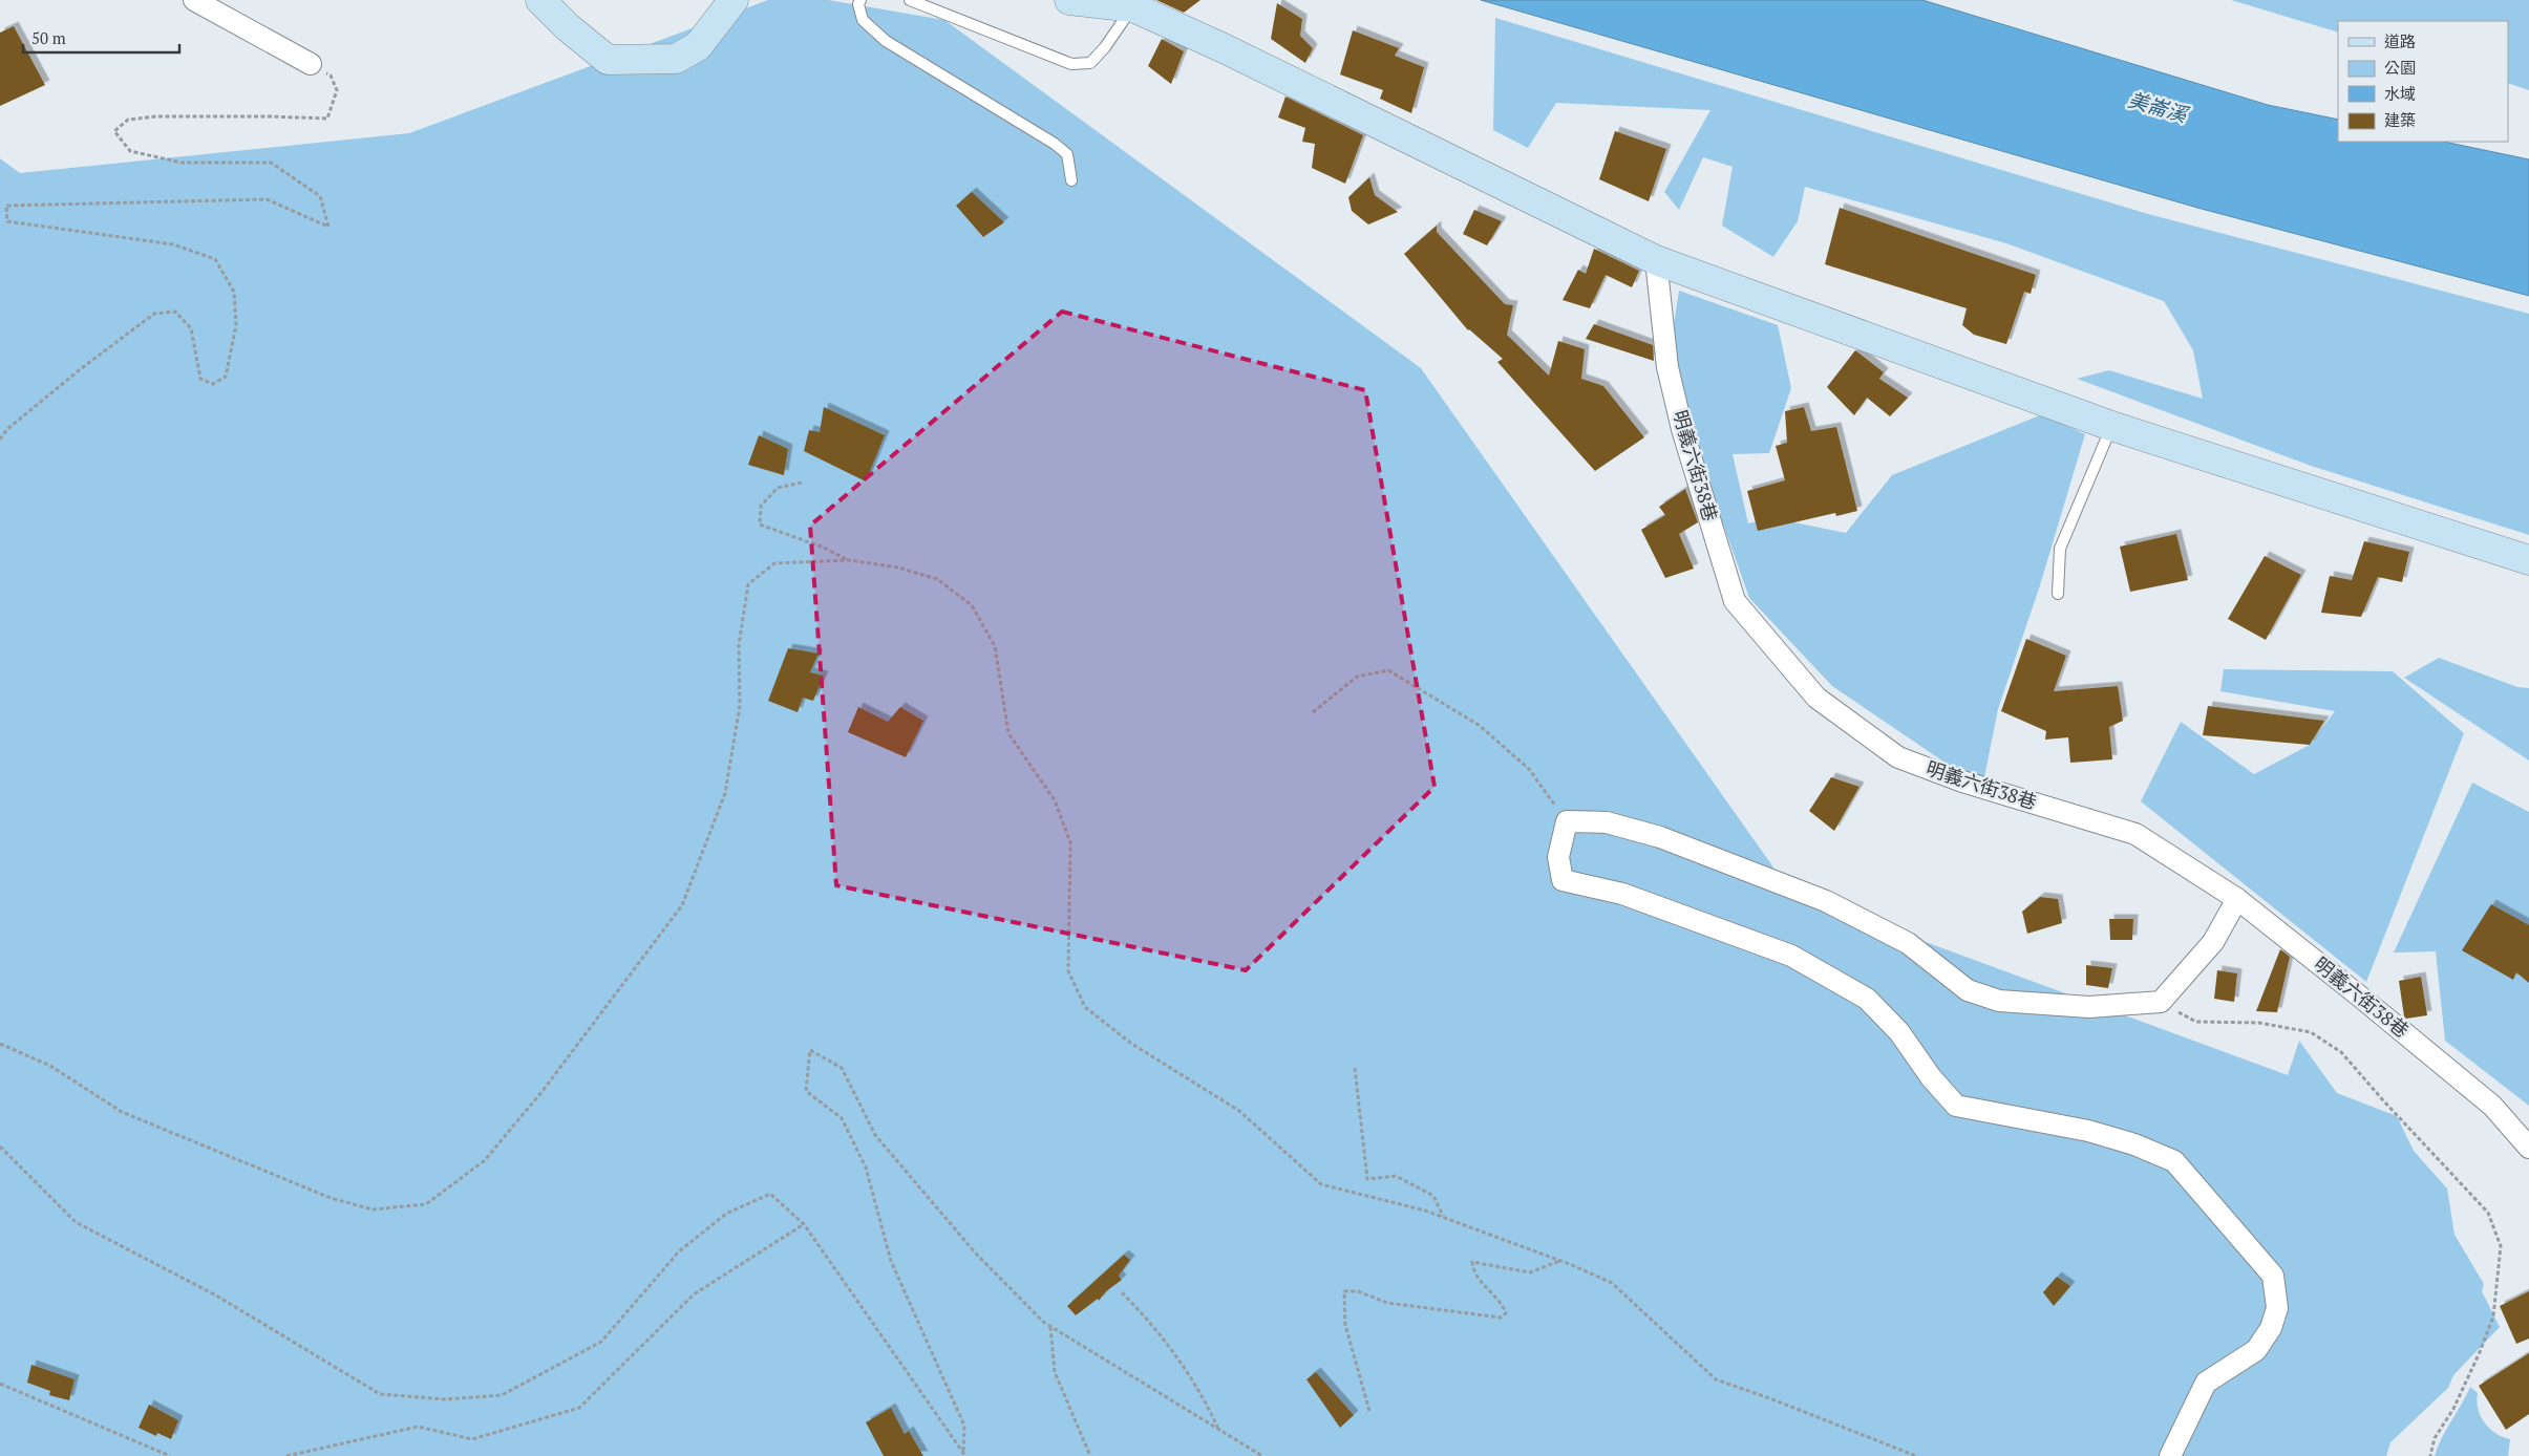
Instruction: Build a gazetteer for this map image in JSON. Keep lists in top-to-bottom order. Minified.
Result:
{"streets":{"street":["明義六街38巷"]},"water":["美崙溪"],"legend":["道路","公園","水域","建築"],"scale_bar":"50 m"}
